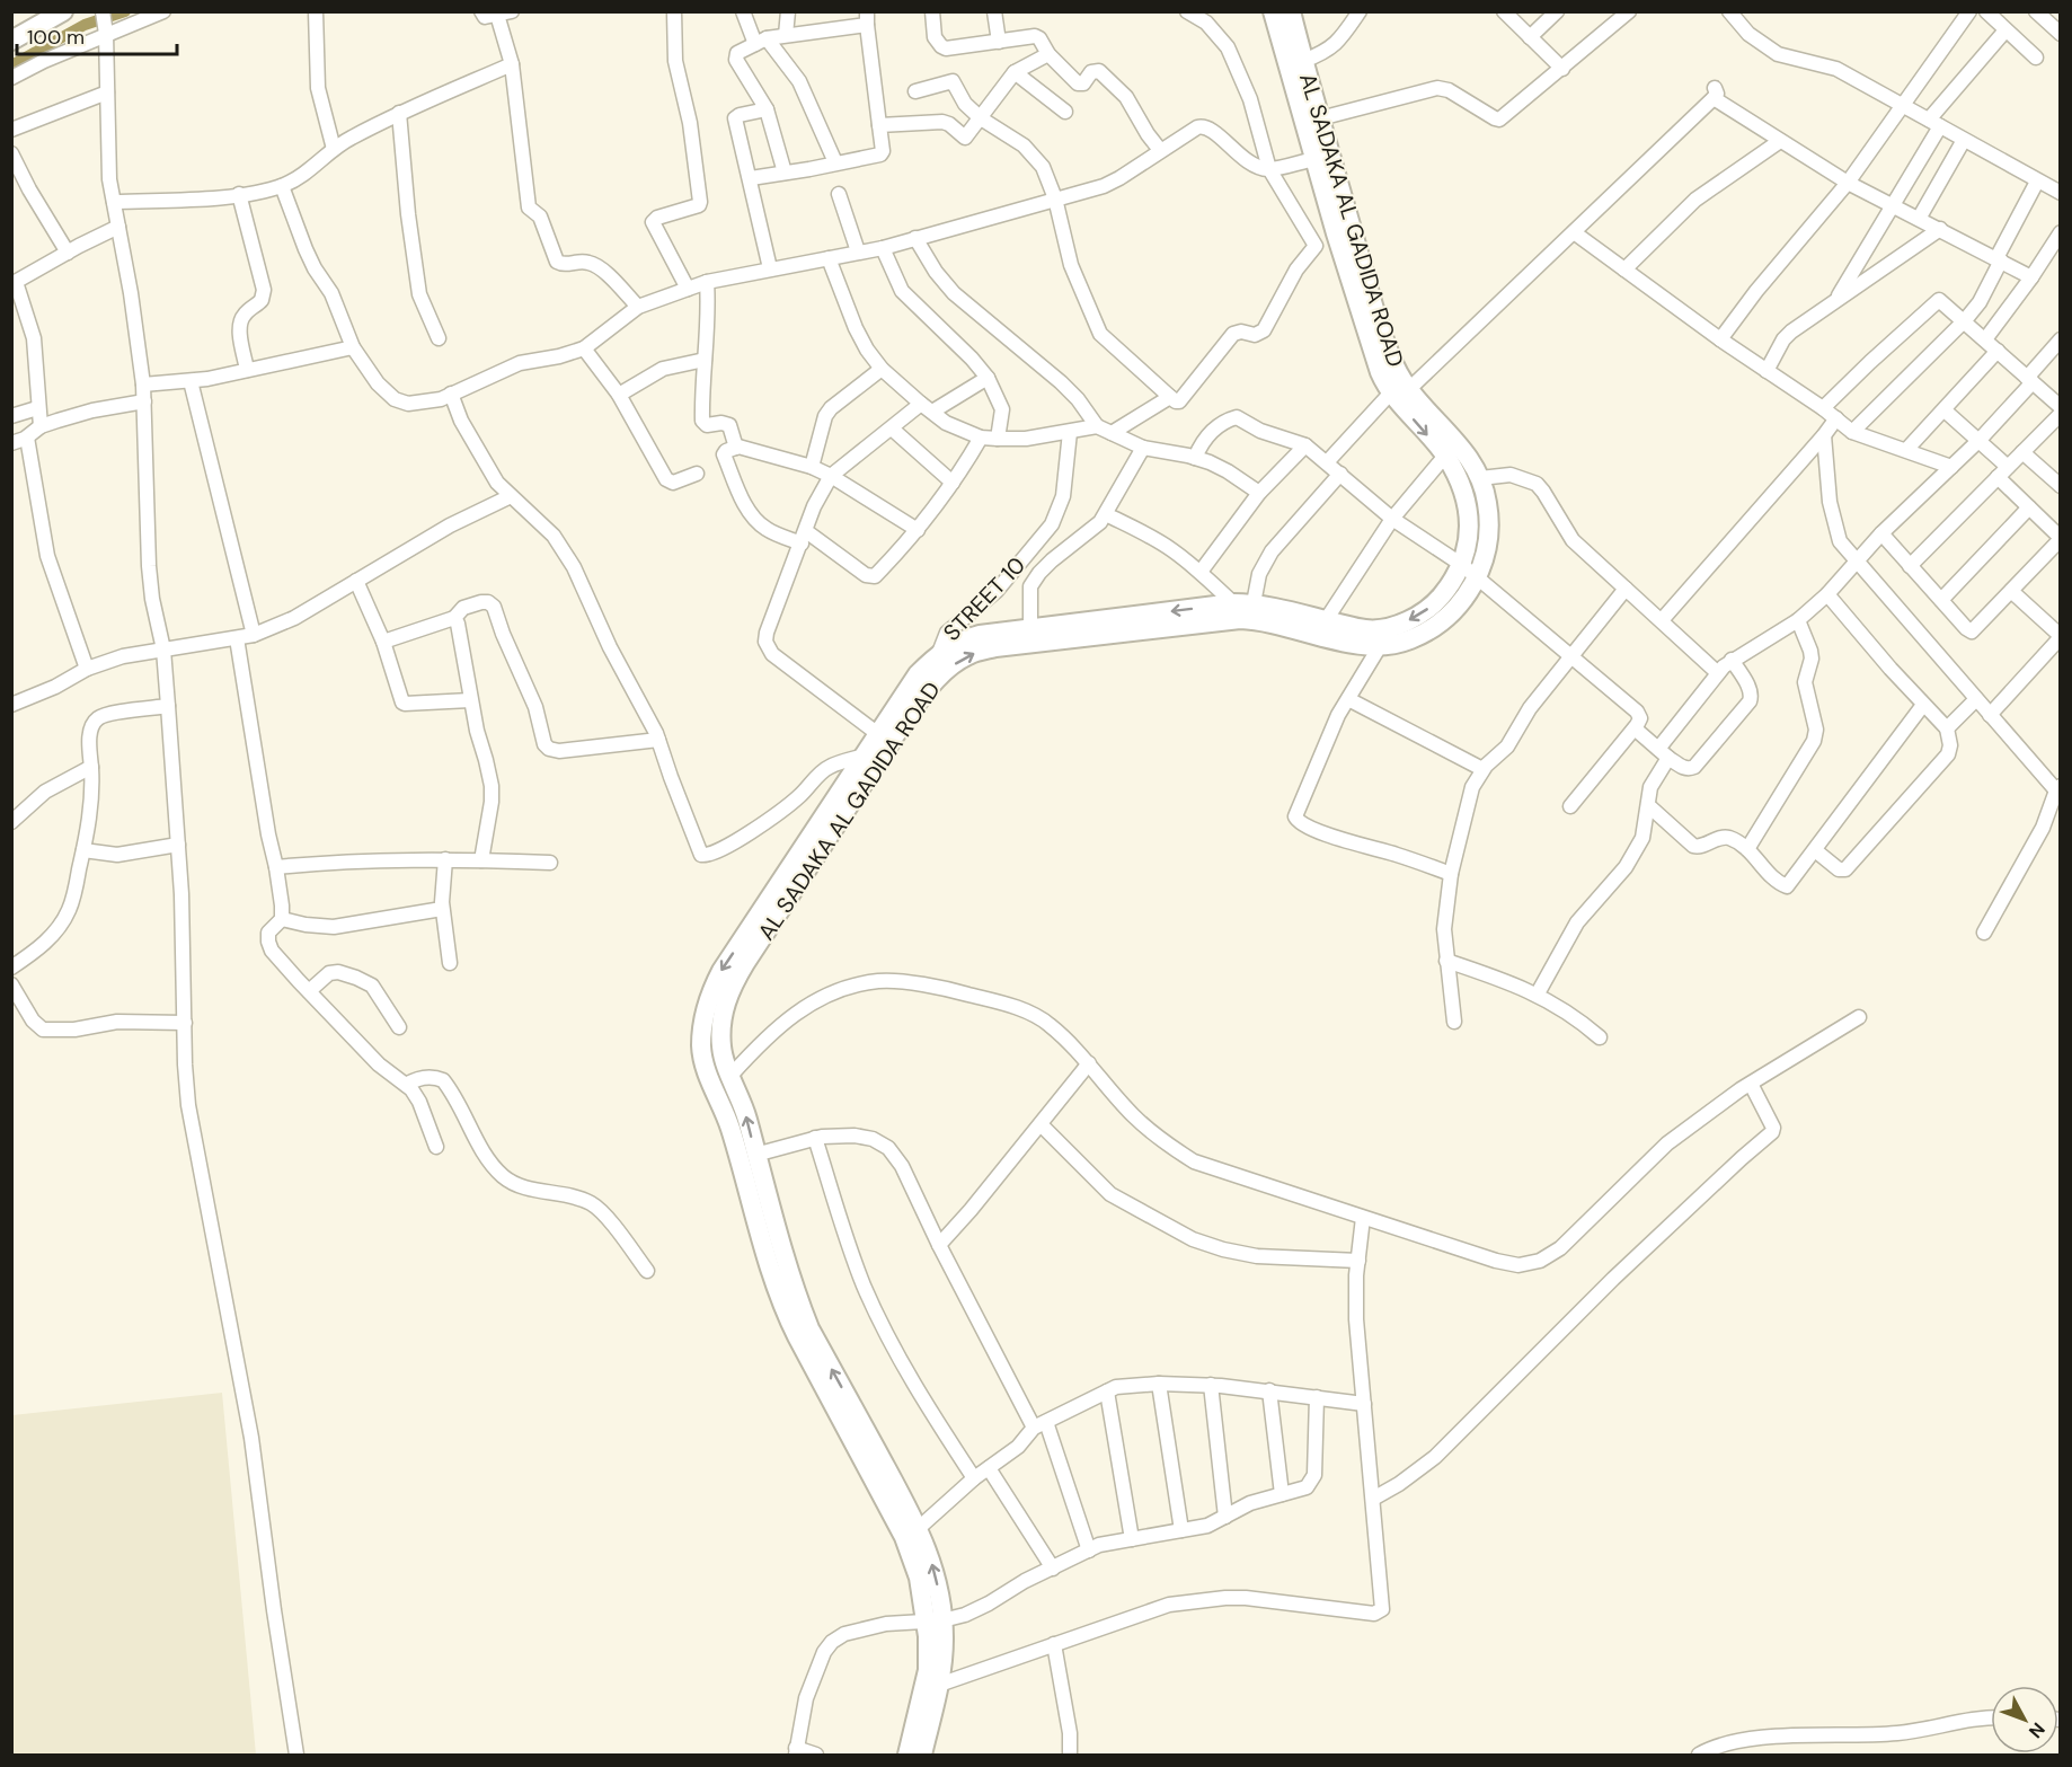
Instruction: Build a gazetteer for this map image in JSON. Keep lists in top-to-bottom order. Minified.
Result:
{"streets":{"street":["AL SADAKA AL GADIDA ROAD","STREET 10"]},"crossings":[["AL SADAKA AL GADIDA ROAD","STREET 10"]],"scale_bar":"100 m","north":"bottom right"}
